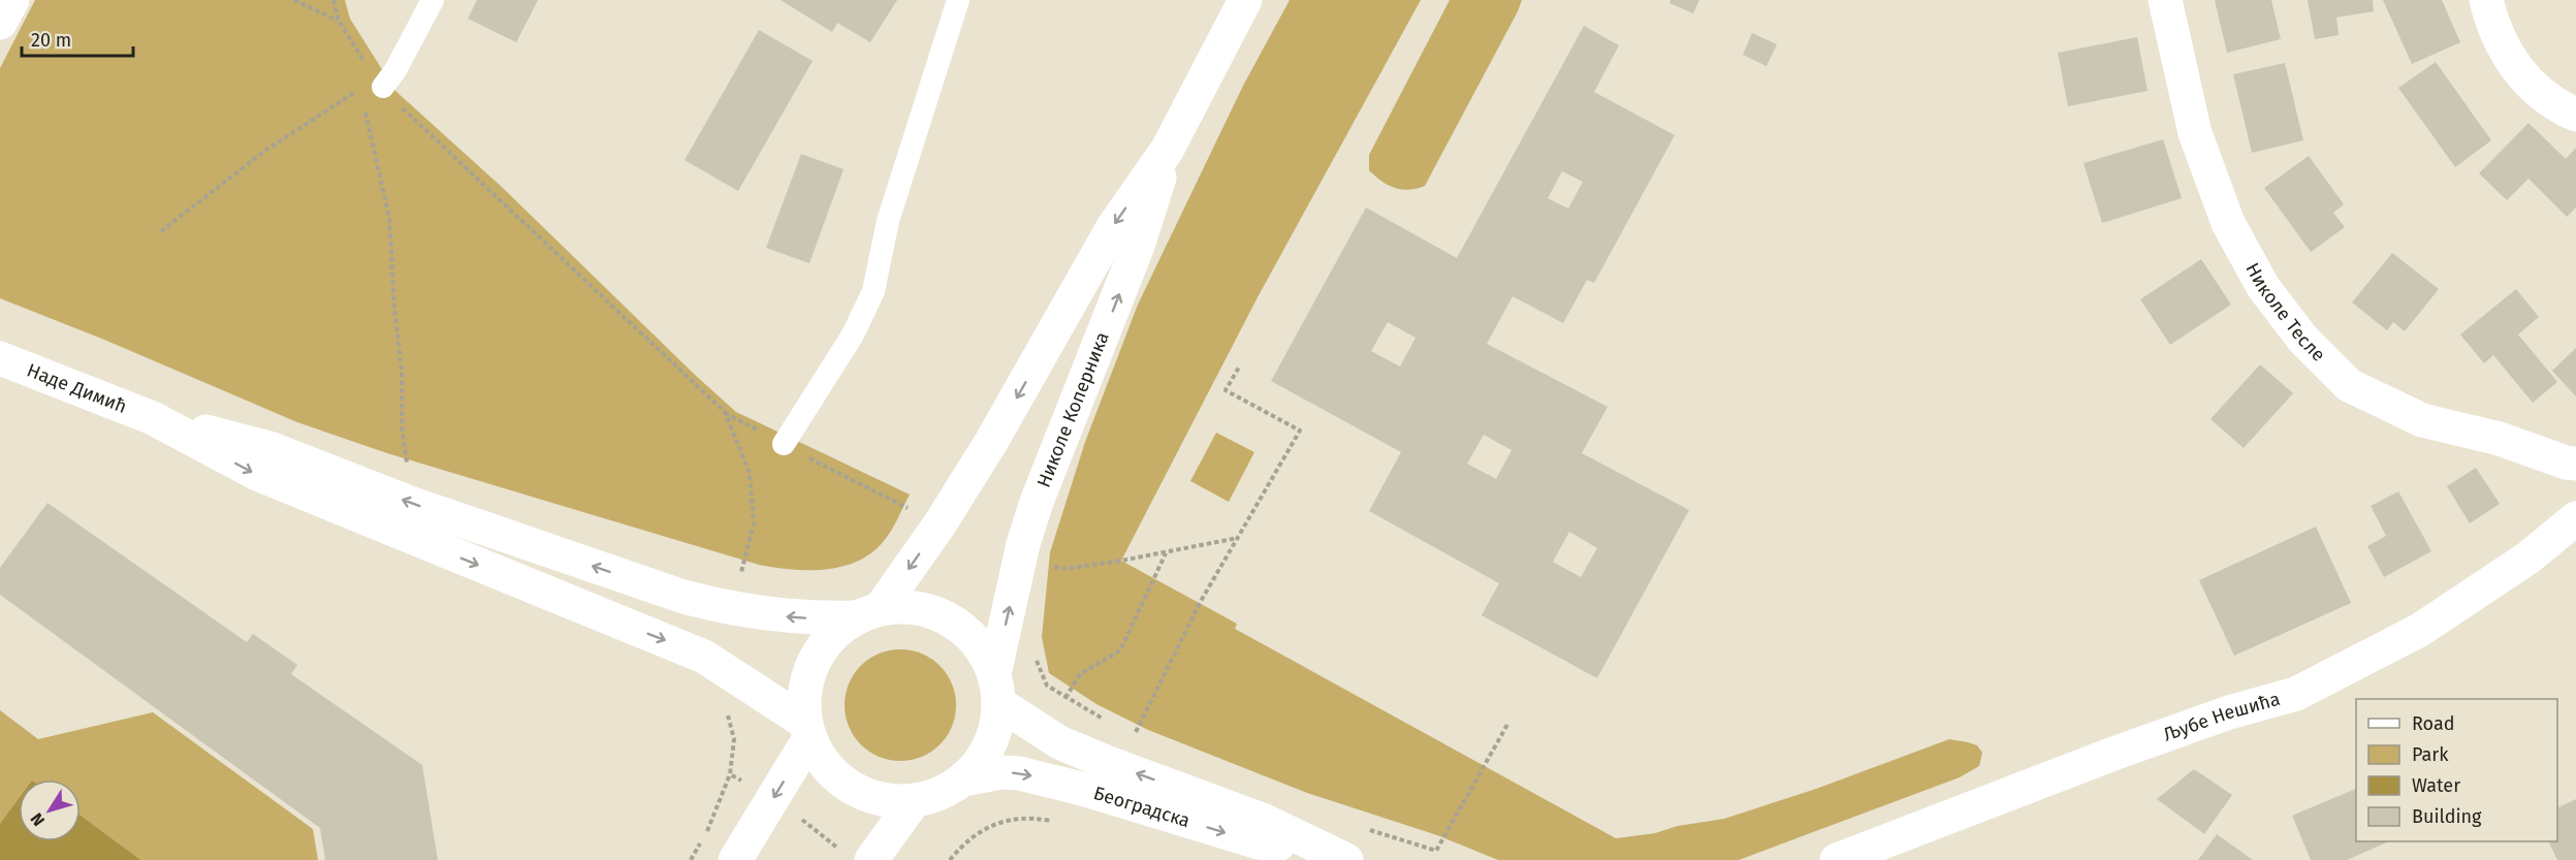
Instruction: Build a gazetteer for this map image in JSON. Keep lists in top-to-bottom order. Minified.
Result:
{"streets":{"main road":["Николе Тесле","Наде Димић","Николе Коперника","Љубе Нешића","Београдска"]},"crossings":[["Николе Коперника","Београдска"]],"legend":["Road","Park","Water","Building"],"scale_bar":"20 m","north":"bottom left"}
